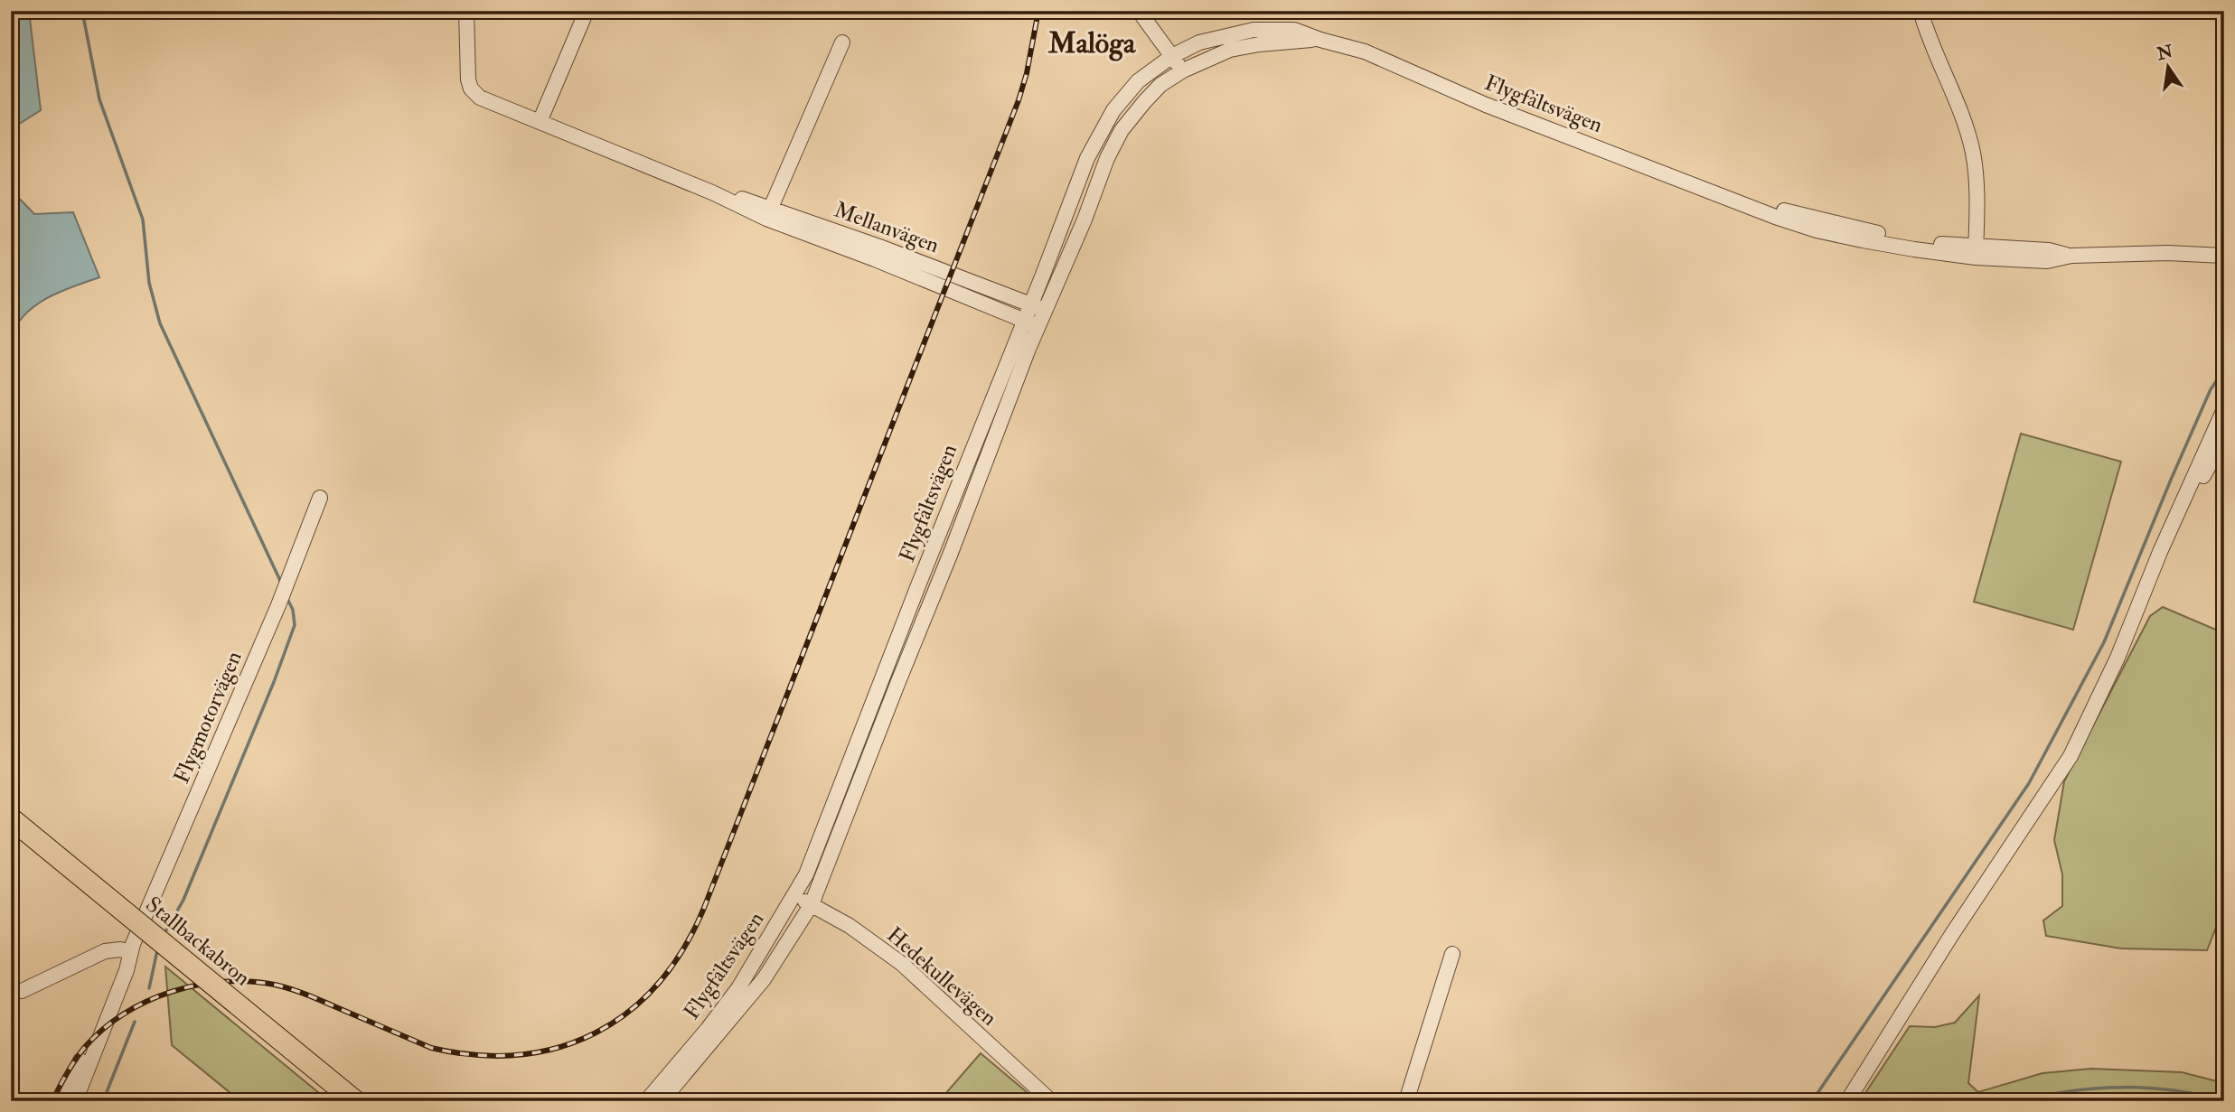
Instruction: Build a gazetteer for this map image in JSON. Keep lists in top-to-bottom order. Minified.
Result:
{"streets":{"highway":["Stallbackabron"],"street":["Flygfältsvägen","Mellanvägen","Flygmotorvägen","Hedekullevägen"]},"crossings":[["Flygfältsvägen","Mellanvägen"],["Flygfältsvägen","Hedekullevägen"]],"districts":["Malöga"],"north":"top"}
